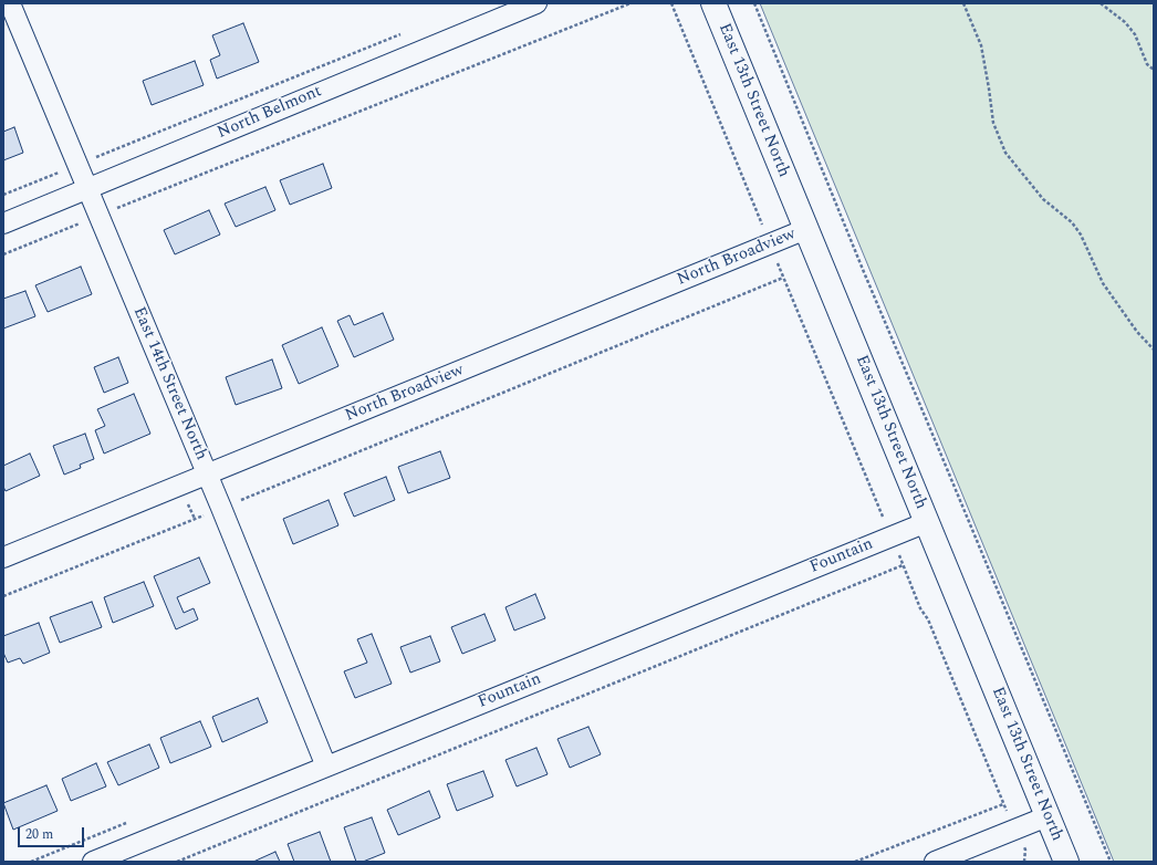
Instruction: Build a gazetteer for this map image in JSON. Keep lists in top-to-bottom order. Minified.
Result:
{"streets":{"main road":["East 13th Street North"],"street":["North Belmont","North Broadview","East 14th Street North","Fountain"]},"crossings":[["East 13th Street North","North Broadview"],["East 13th Street North","Fountain"],["North Belmont","East 14th Street North"],["North Broadview","East 14th Street North"],["East 14th Street North","Fountain"]],"scale_bar":"20 m"}
